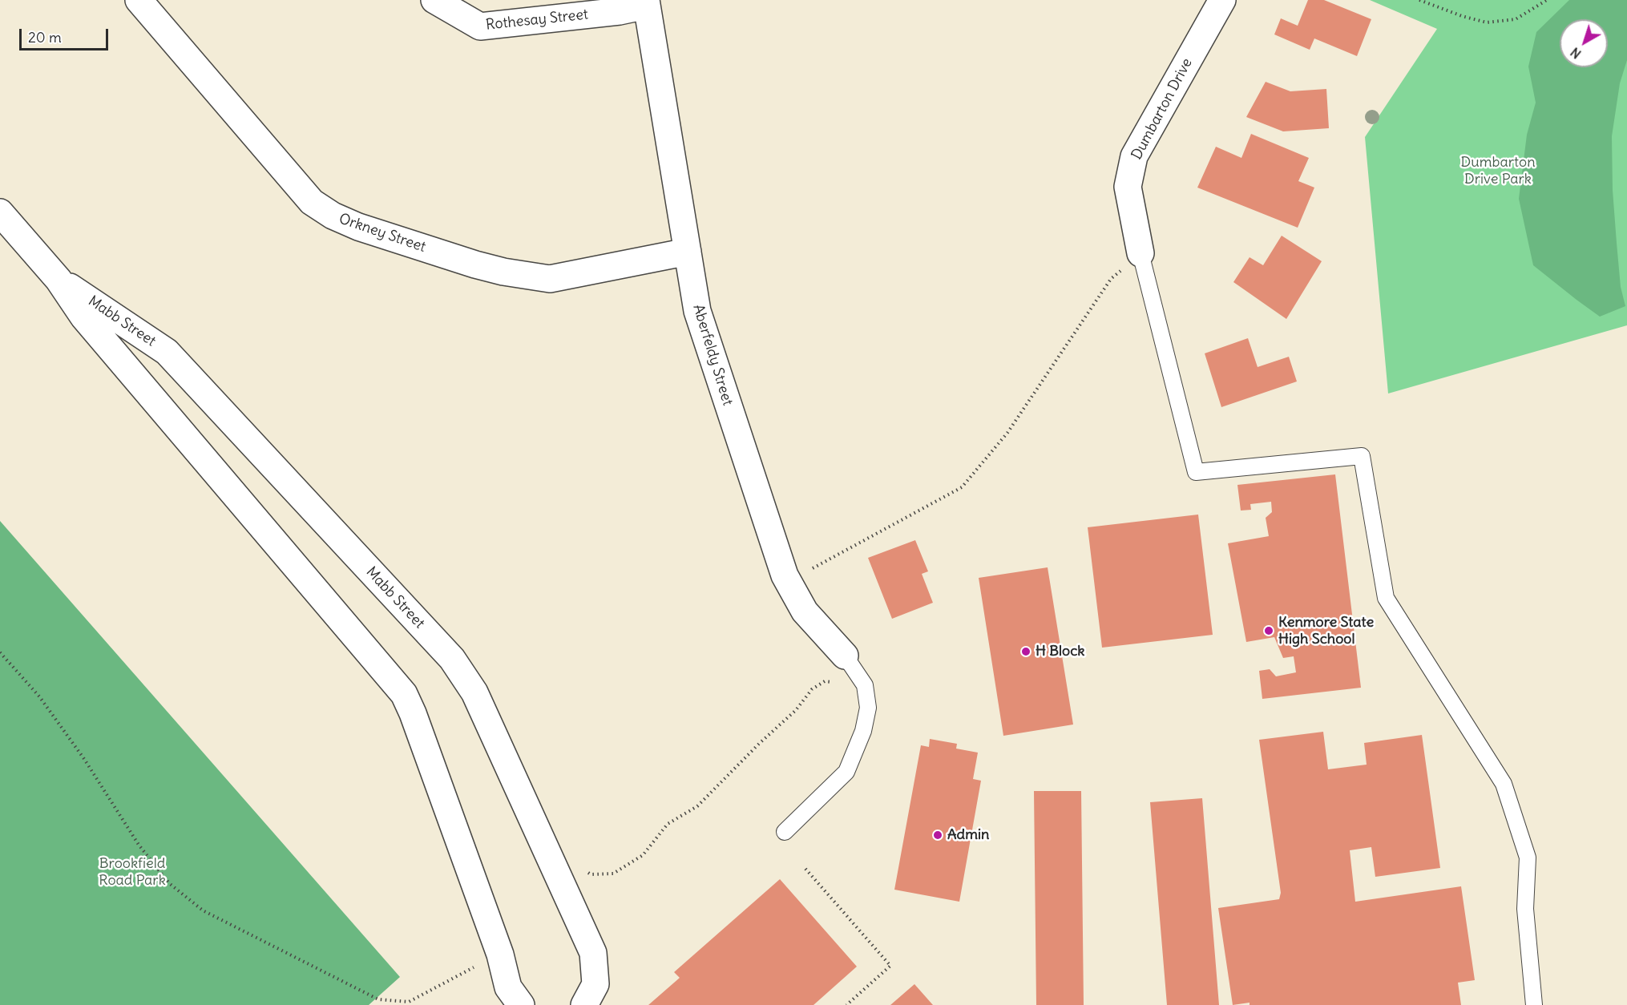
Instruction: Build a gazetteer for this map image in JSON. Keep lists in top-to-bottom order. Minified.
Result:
{"streets":{"street":["Rothesay Street","Dumbarton Drive","Orkney Street","Mabb Street","Aberfeldy Street"]},"crossings":[["Rothesay Street","Aberfeldy Street"],["Orkney Street","Aberfeldy Street"]],"parks":["Dumbarton Drive Park","Brookfield Road Park"],"places":["Kenmore State High School","H Block","Admin"],"scale_bar":"20 m","north":"bottom left"}
